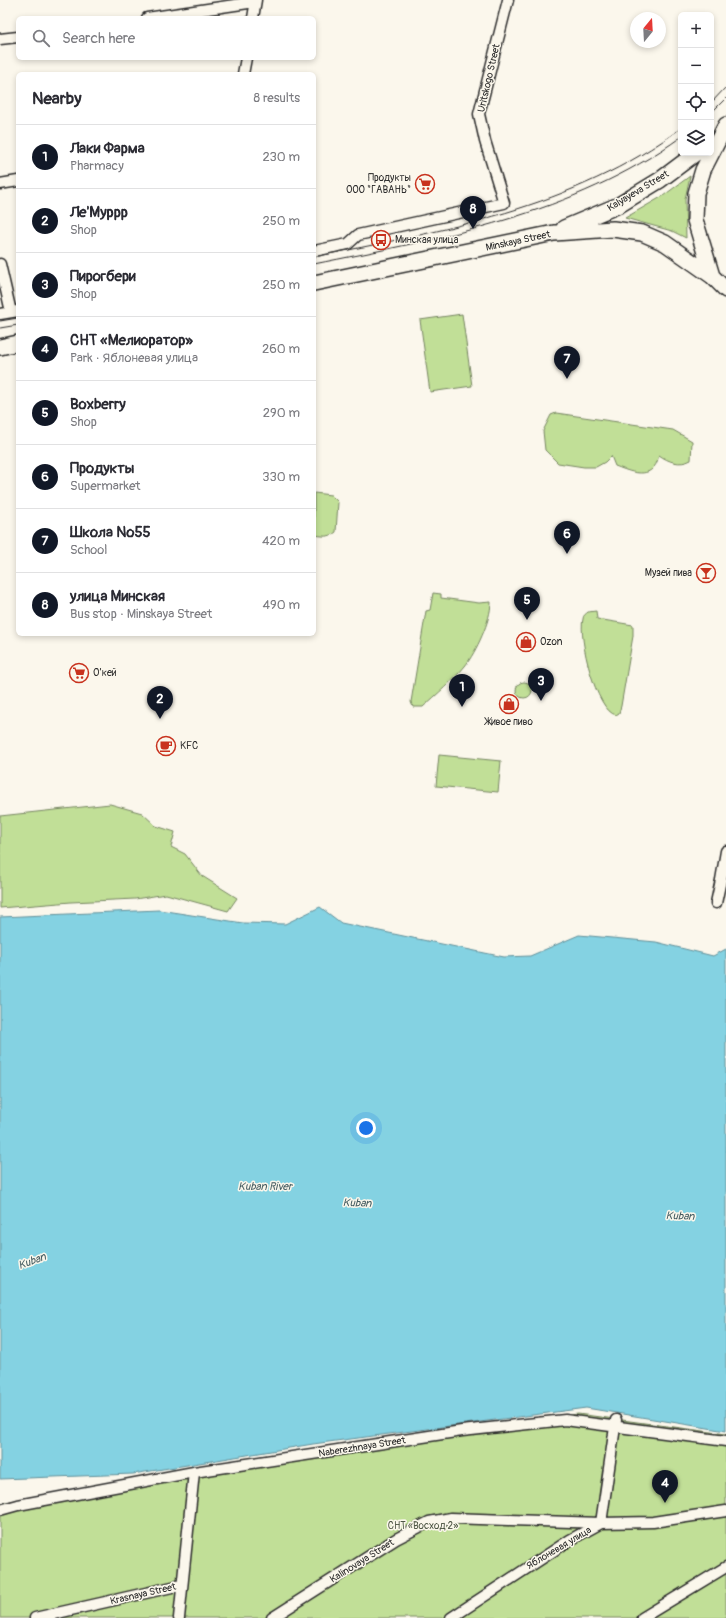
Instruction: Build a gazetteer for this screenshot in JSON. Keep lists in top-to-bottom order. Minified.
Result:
{"streets":{"main road":["Kalyayeva Street","Minskaya Street"],"street":["Uritskogo Street","Naberezhnaya Street","Яблоневая улица","Kalinovaya Street","Krasnaya Street"]},"crossings":[["Kalyayeva Street","Minskaya Street"],["Naberezhnaya Street","Яблоневая улица"],["Naberezhnaya Street","Krasnaya Street"],["Яблоневая улица","Kalinovaya Street"]],"water":["Kuban River","Kuban"],"parks":["СНТ «Восход 2»"],"places":{"supermarket":["Продукты ООО \"ГАВАНЬ\"","О’кей"],"bus stop":["Минская улица"],"bar":["Музей пива"],"shop":["Ozon","Живое пиво"],"cafe":["KFC"]},"north":"top","page":{"map_buttons":["+","−"],"search":"Search here","heading":["Nearby","8 results"],"list":[{"mark":"1","name":"Лаки Фарма","note":"Pharmacy","value":"230 m"},{"mark":"2","name":"Ле'Муррр","note":"Shop","value":"250 m"},{"mark":"3","name":"Пирогбери","note":"Shop","value":"250 m"},{"mark":"4","name":"СНТ «Мелиоратор»","note":"Park · Яблоневая улица","value":"260 m"},{"mark":"5","name":"Boxberry","note":"Shop","value":"290 m"},{"mark":"6","name":"Продукты","note":"Supermarket","value":"330 m"},{"mark":"7","name":"Школа №55","note":"School","value":"420 m"},{"mark":"8","name":"улица Минская","note":"Bus stop · Minskaya Street","value":"490 m"}],"pins":["8","7","6","5","3","1","2","4"]}}
